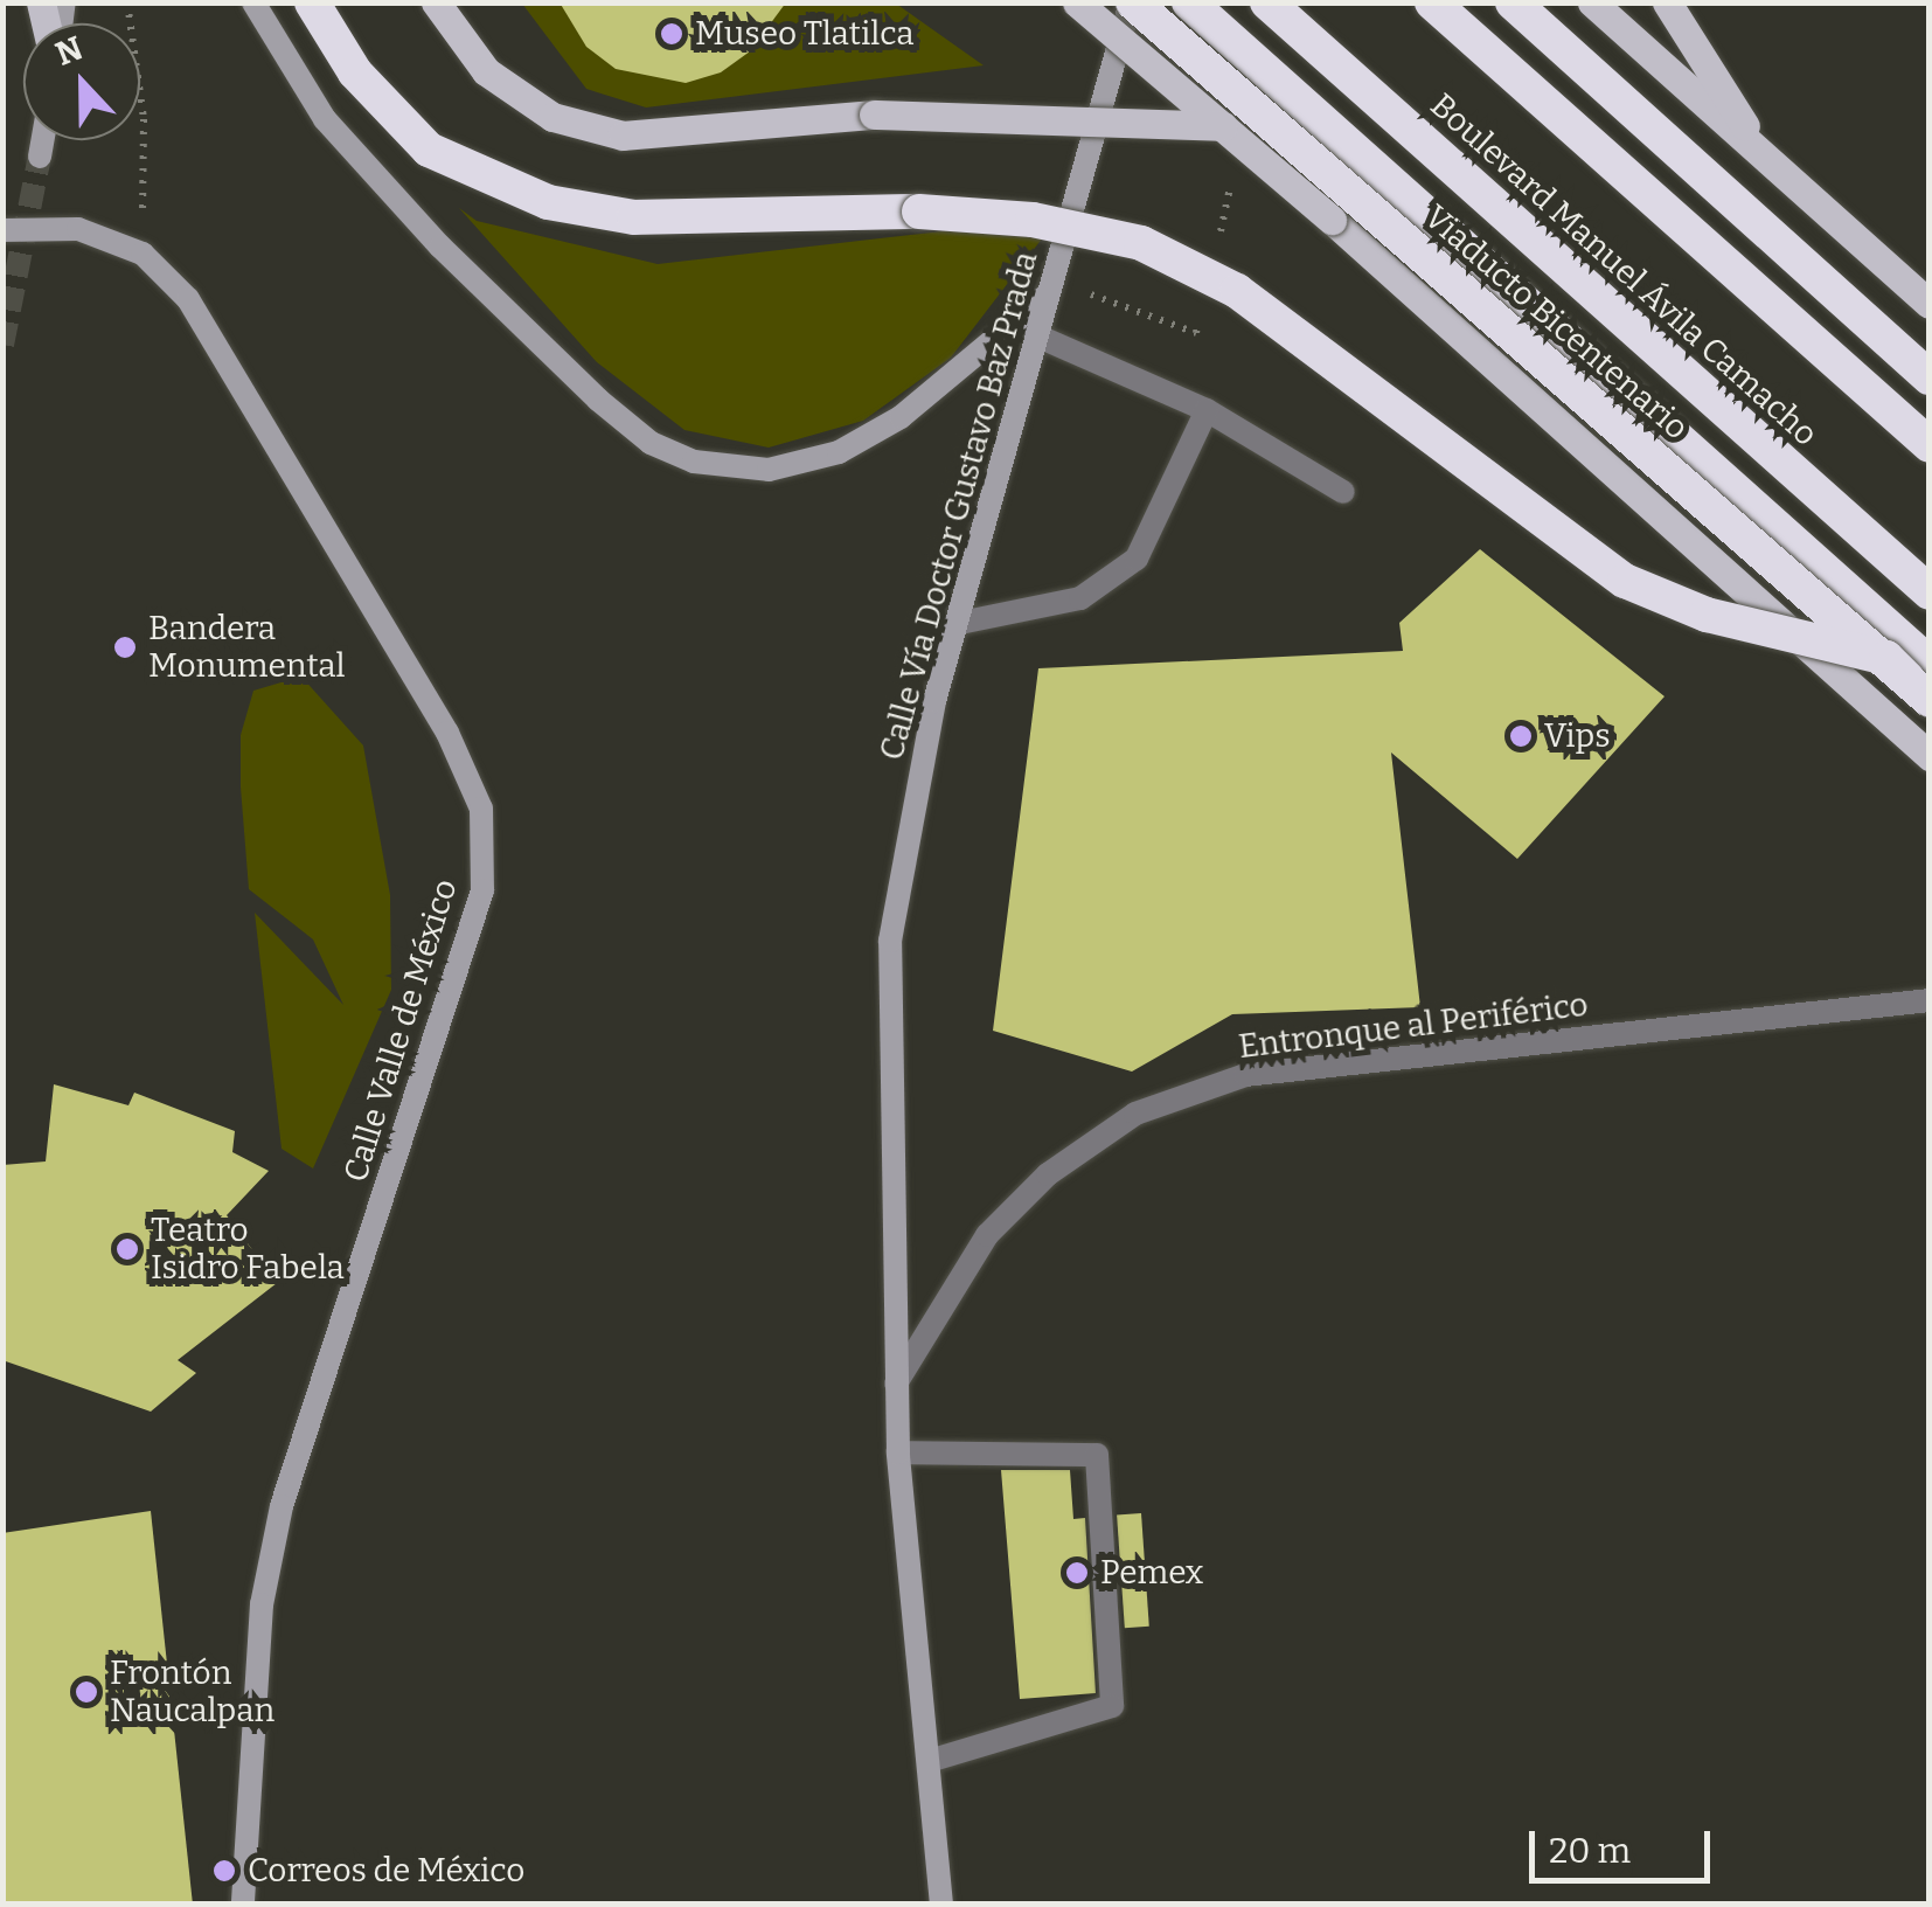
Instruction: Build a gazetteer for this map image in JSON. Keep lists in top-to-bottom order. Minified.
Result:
{"streets":{"highway":["Boulevard Manuel Ávila Camacho","Viaducto Bicentenario"],"main road":["Calle Vía Doctor Gustavo Baz Prada","Calle Valle de México"],"street":["Entronque al Periférico"]},"crossings":[["Viaducto Bicentenario","Calle Vía Doctor Gustavo Baz Prada"],["Calle Vía Doctor Gustavo Baz Prada","Entronque al Periférico"]],"places":["Museo Tlatilca","Bandera Monumental","Vips","Teatro Isidro Fabela","Pemex","Frontón Naucalpan","Correos de México"],"scale_bar":"20 m","north":"top"}
